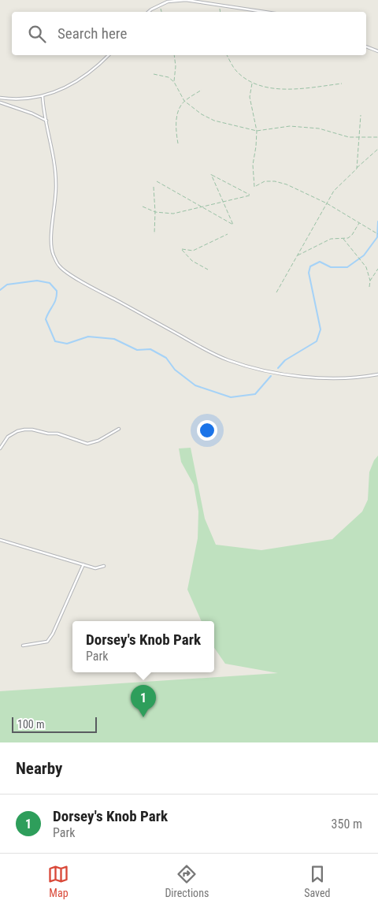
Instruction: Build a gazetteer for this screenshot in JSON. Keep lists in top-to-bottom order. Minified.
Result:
{"scale_bar":"100 m","page":{"search":"Search here","popup":["Dorsey's Knob Park","Park"],"pins":"1","scale":"100 m","heading":"Nearby","list":[{"mark":"1","name":"Dorsey's Knob Park","note":"Park","value":"350 m"}],"nav":["Map","Directions","Saved"]}}
